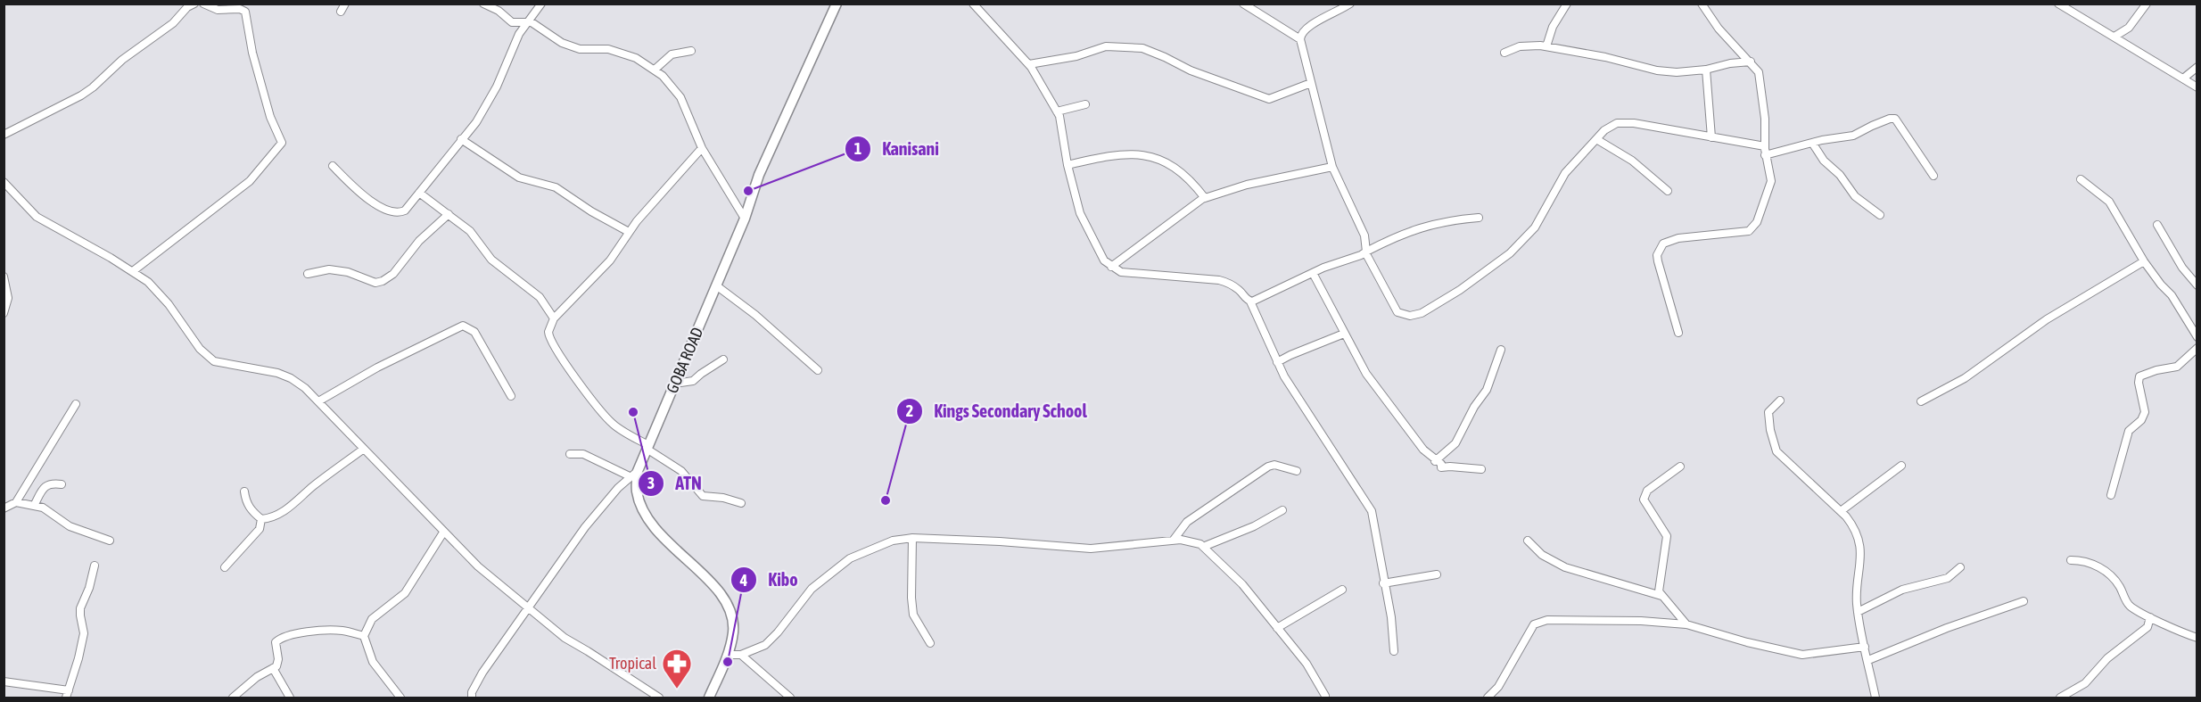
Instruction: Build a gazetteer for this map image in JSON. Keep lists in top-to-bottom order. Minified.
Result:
{"streets":{"main road":["GOBA ROAD"]},"places":{"other":["Kanisani","ATN","Kings Secondary School","Kibo"],"pharmacy":["Tropical"]}}
